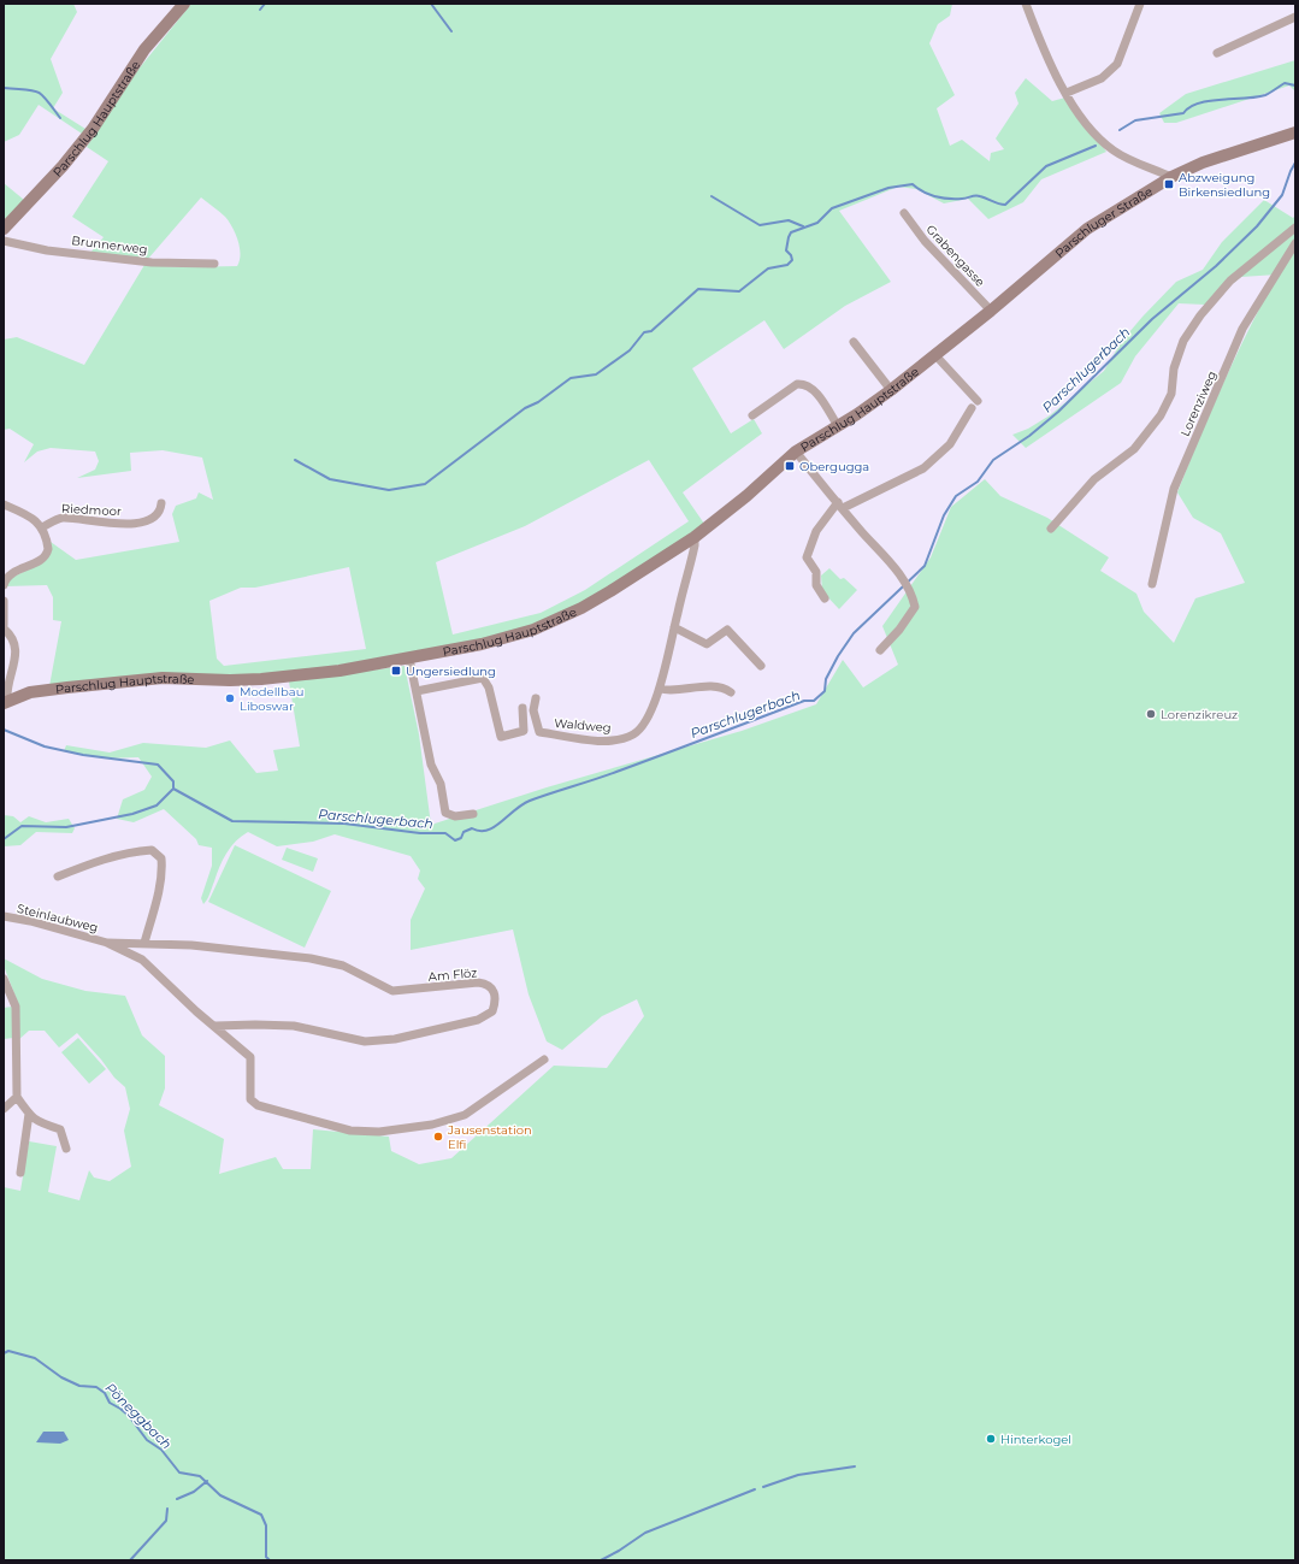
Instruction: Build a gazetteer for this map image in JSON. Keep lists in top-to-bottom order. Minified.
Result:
{"streets":{"main road":["Parschlug Hauptstraße","Parschluger Straße"],"street":["Brunnerweg","Grabengasse","Lorenziweg","Riedmoor","Waldweg","Steinlaubweg","Am Flöz"]},"crossings":[["Parschlug Hauptstraße","Parschluger Straße"],["Parschlug Hauptstraße","Waldweg"],["Parschluger Straße","Grabengasse"],["Steinlaubweg","Am Flöz"]],"water":["Parschlugerbach","Pöneggbach"],"places":{"transit":["Abzweigung Birkensiedlung","Obergugga","Ungersiedlung"],"other":["Modellbau Liboswar","Lorenzikreuz","Jausenstation Elfi","Hinterkogel"]}}
